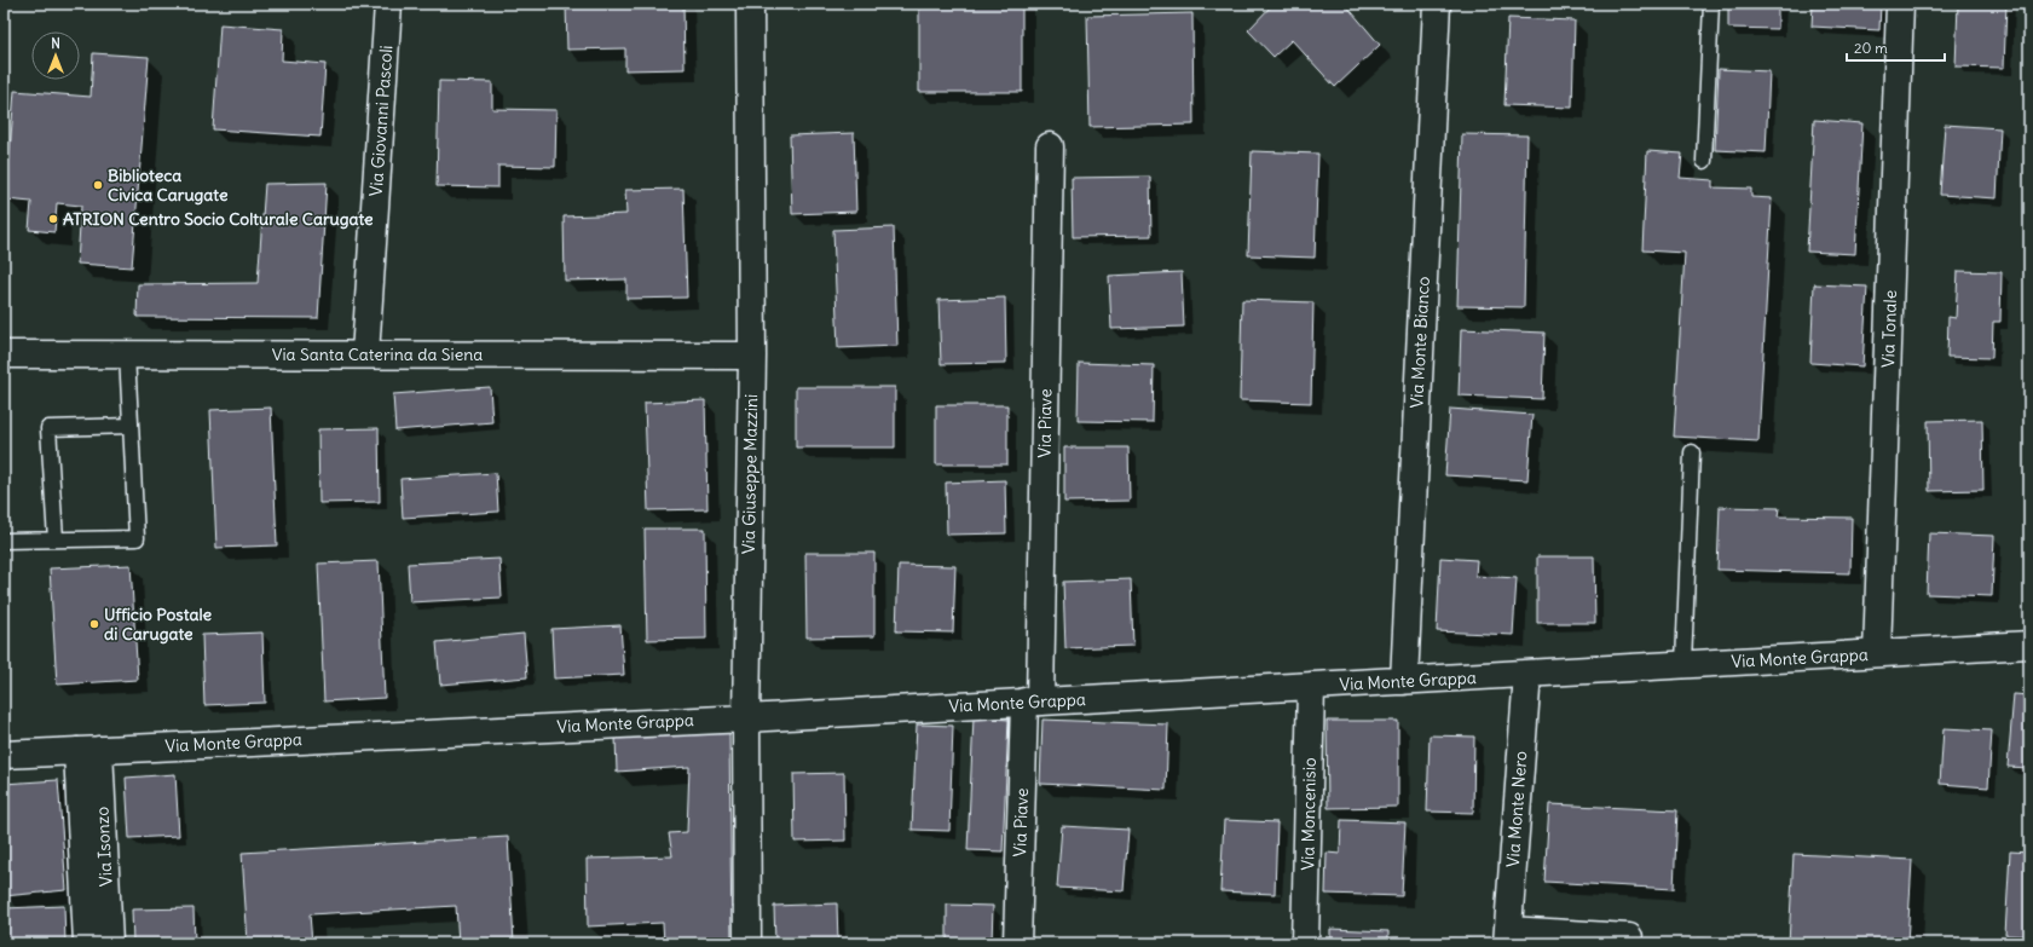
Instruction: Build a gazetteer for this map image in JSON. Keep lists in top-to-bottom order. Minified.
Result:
{"streets":{"street":["Via Giovanni Pascoli","Via Tonale","Via Monte Bianco","Via Santa Caterina da Siena","Via Piave","Via Giuseppe Mazzini","Via Monte Grappa","Via Monte Nero","Via Moncenisio","Via Isonzo"]},"crossings":[["Via Giovanni Pascoli","Via Santa Caterina da Siena"],["Via Tonale","Via Monte Grappa"],["Via Monte Bianco","Via Monte Grappa"],["Via Santa Caterina da Siena","Via Giuseppe Mazzini"],["Via Piave","Via Monte Grappa"],["Via Giuseppe Mazzini","Via Monte Grappa"],["Via Monte Grappa","Via Monte Nero"],["Via Monte Grappa","Via Moncenisio"],["Via Monte Grappa","Via Isonzo"]],"places":["Biblioteca Civica Carugate","ATRION Centro Socio Colturale Carugate","Ufficio Postale di Carugate"],"scale_bar":"20 m","north":"top"}
